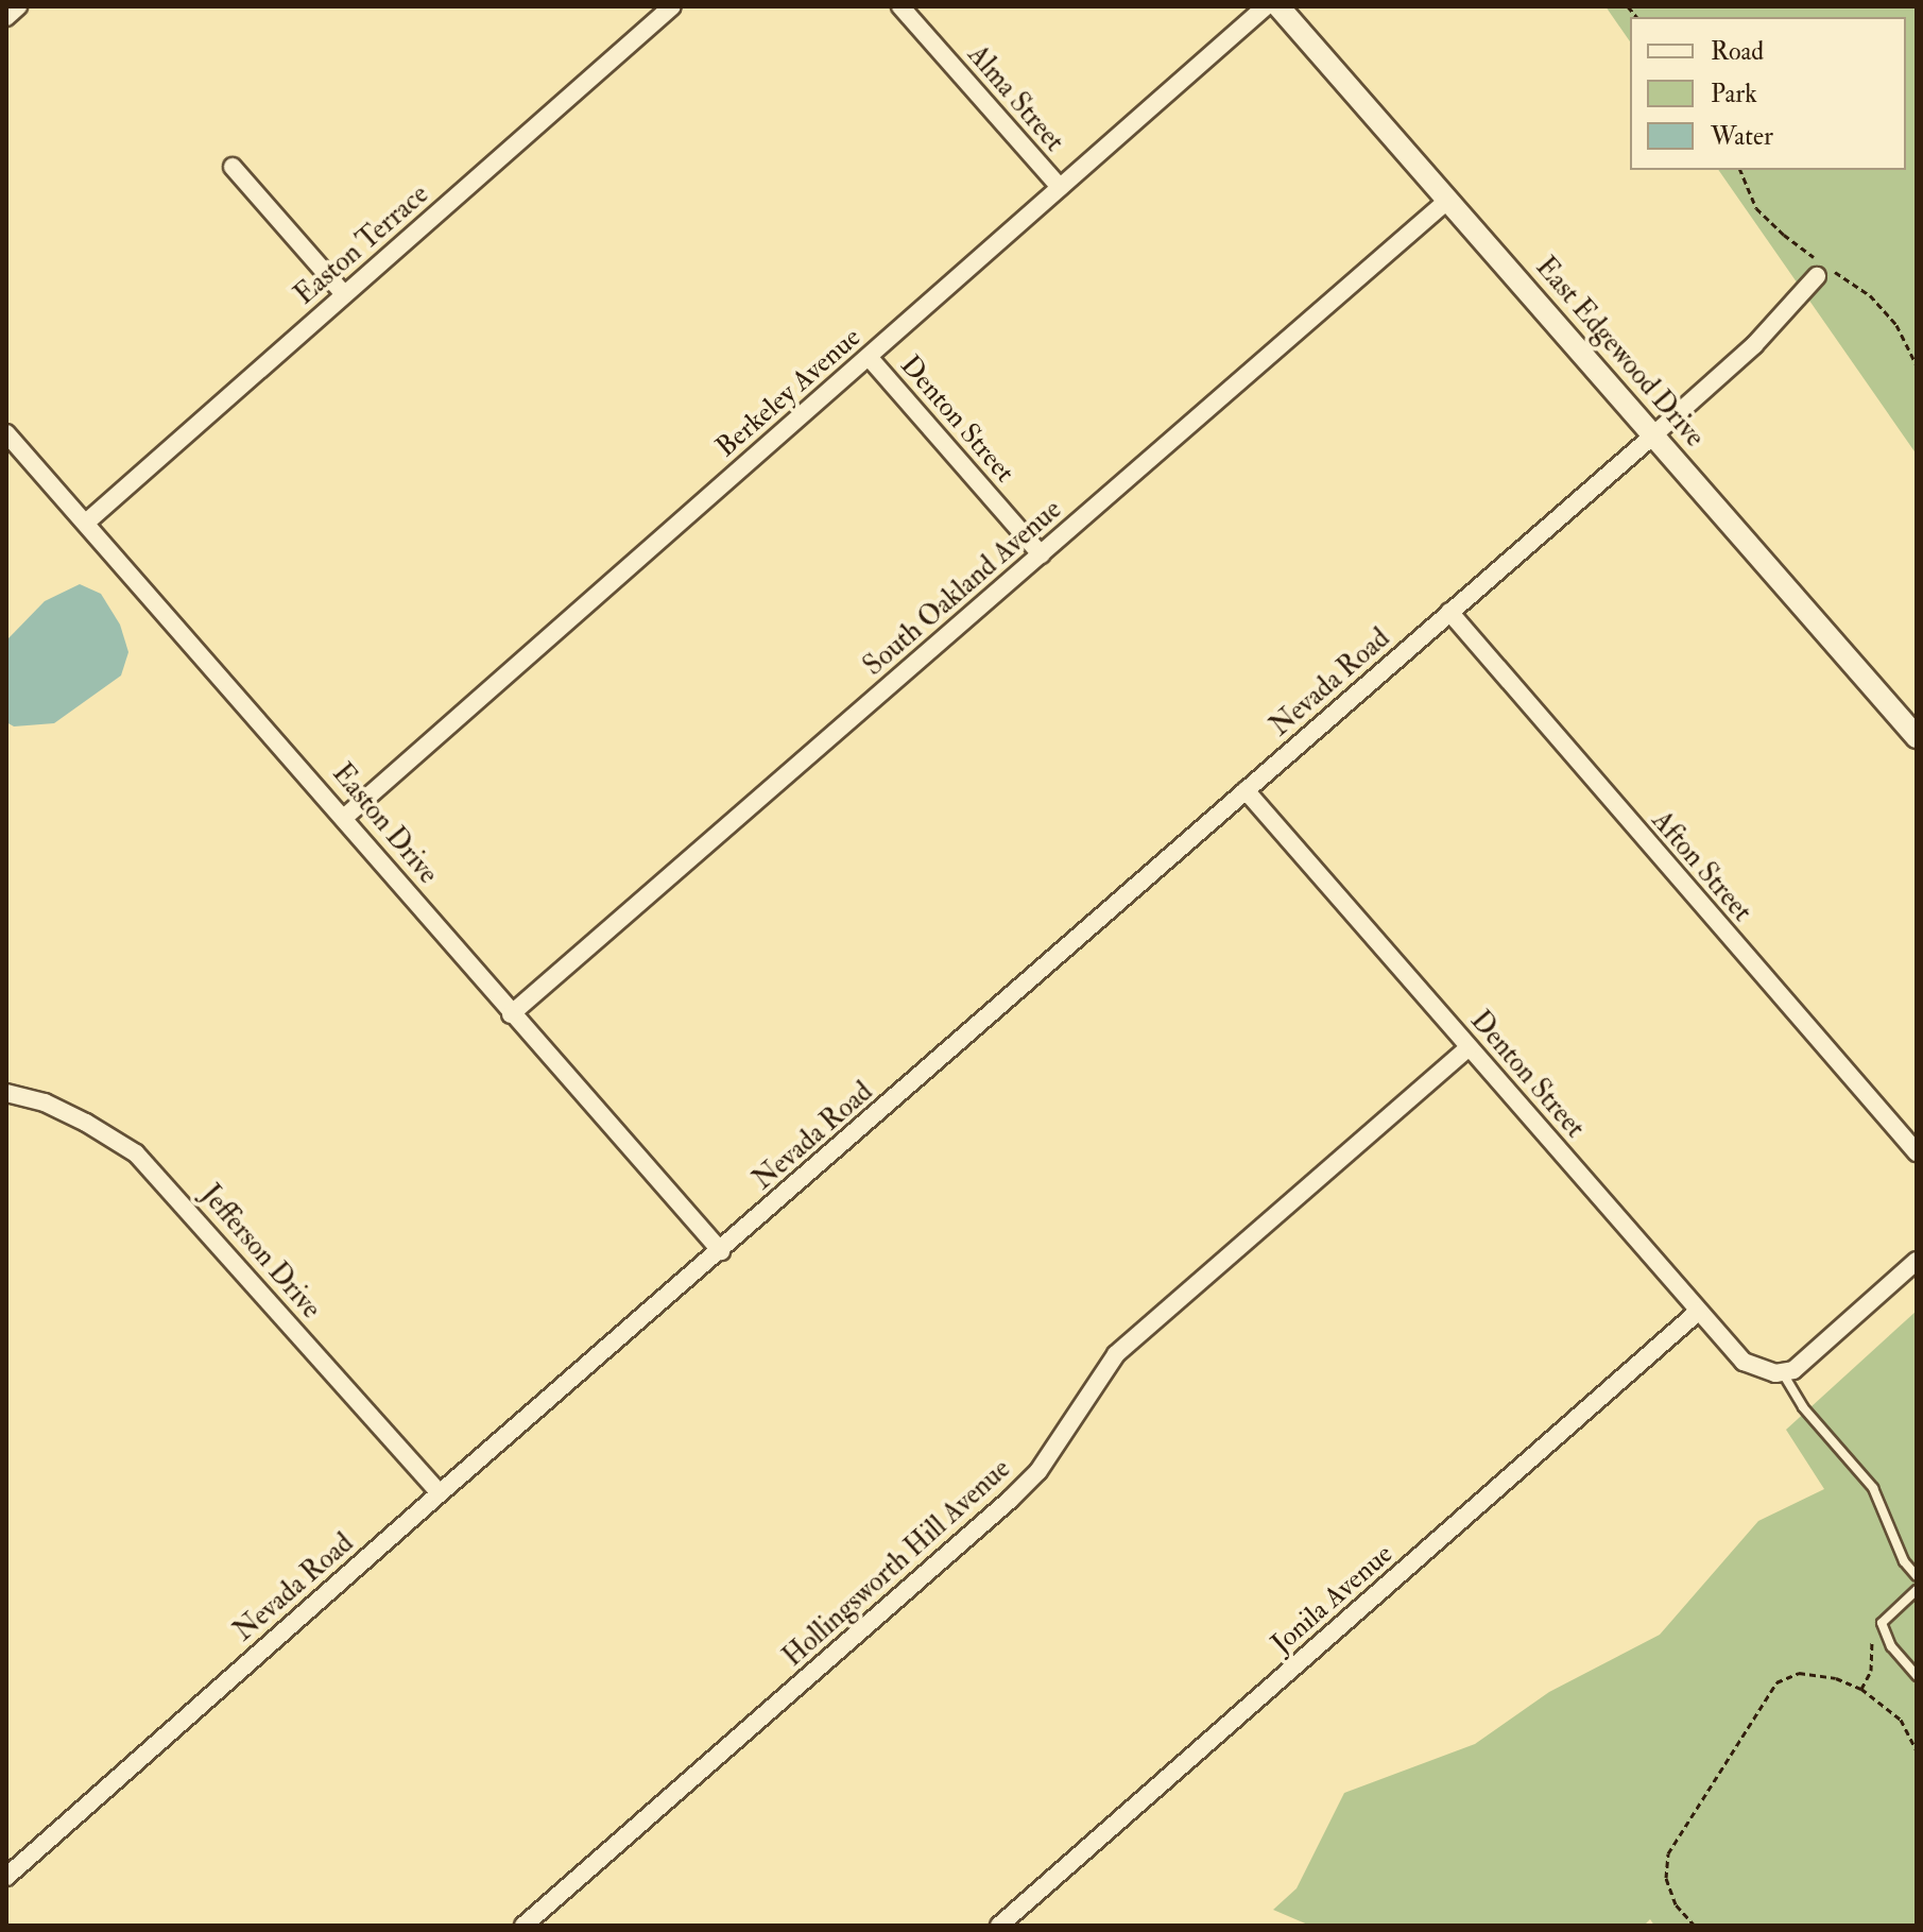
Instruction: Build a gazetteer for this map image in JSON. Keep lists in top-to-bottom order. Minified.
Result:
{"streets":{"street":["Alma Street","Easton Terrace","East Edgewood Drive","Berkeley Avenue","Denton Street","South Oakland Avenue","Nevada Road","Easton Drive","Afton Street","Jefferson Drive","Hollingsworth Hill Avenue","Jonila Avenue"]},"crossings":[["Alma Street","Berkeley Avenue"],["Easton Terrace","Easton Drive"],["East Edgewood Drive","South Oakland Avenue"],["East Edgewood Drive","Nevada Road"],["Berkeley Avenue","Denton Street"],["Berkeley Avenue","Easton Drive"],["Denton Street","South Oakland Avenue"],["Denton Street","Nevada Road"],["Denton Street","Hollingsworth Hill Avenue"],["Denton Street","Jonila Avenue"],["South Oakland Avenue","Easton Drive"],["Nevada Road","Easton Drive"],["Nevada Road","Afton Street"],["Nevada Road","Jefferson Drive"]],"legend":["Road","Park","Water"]}
